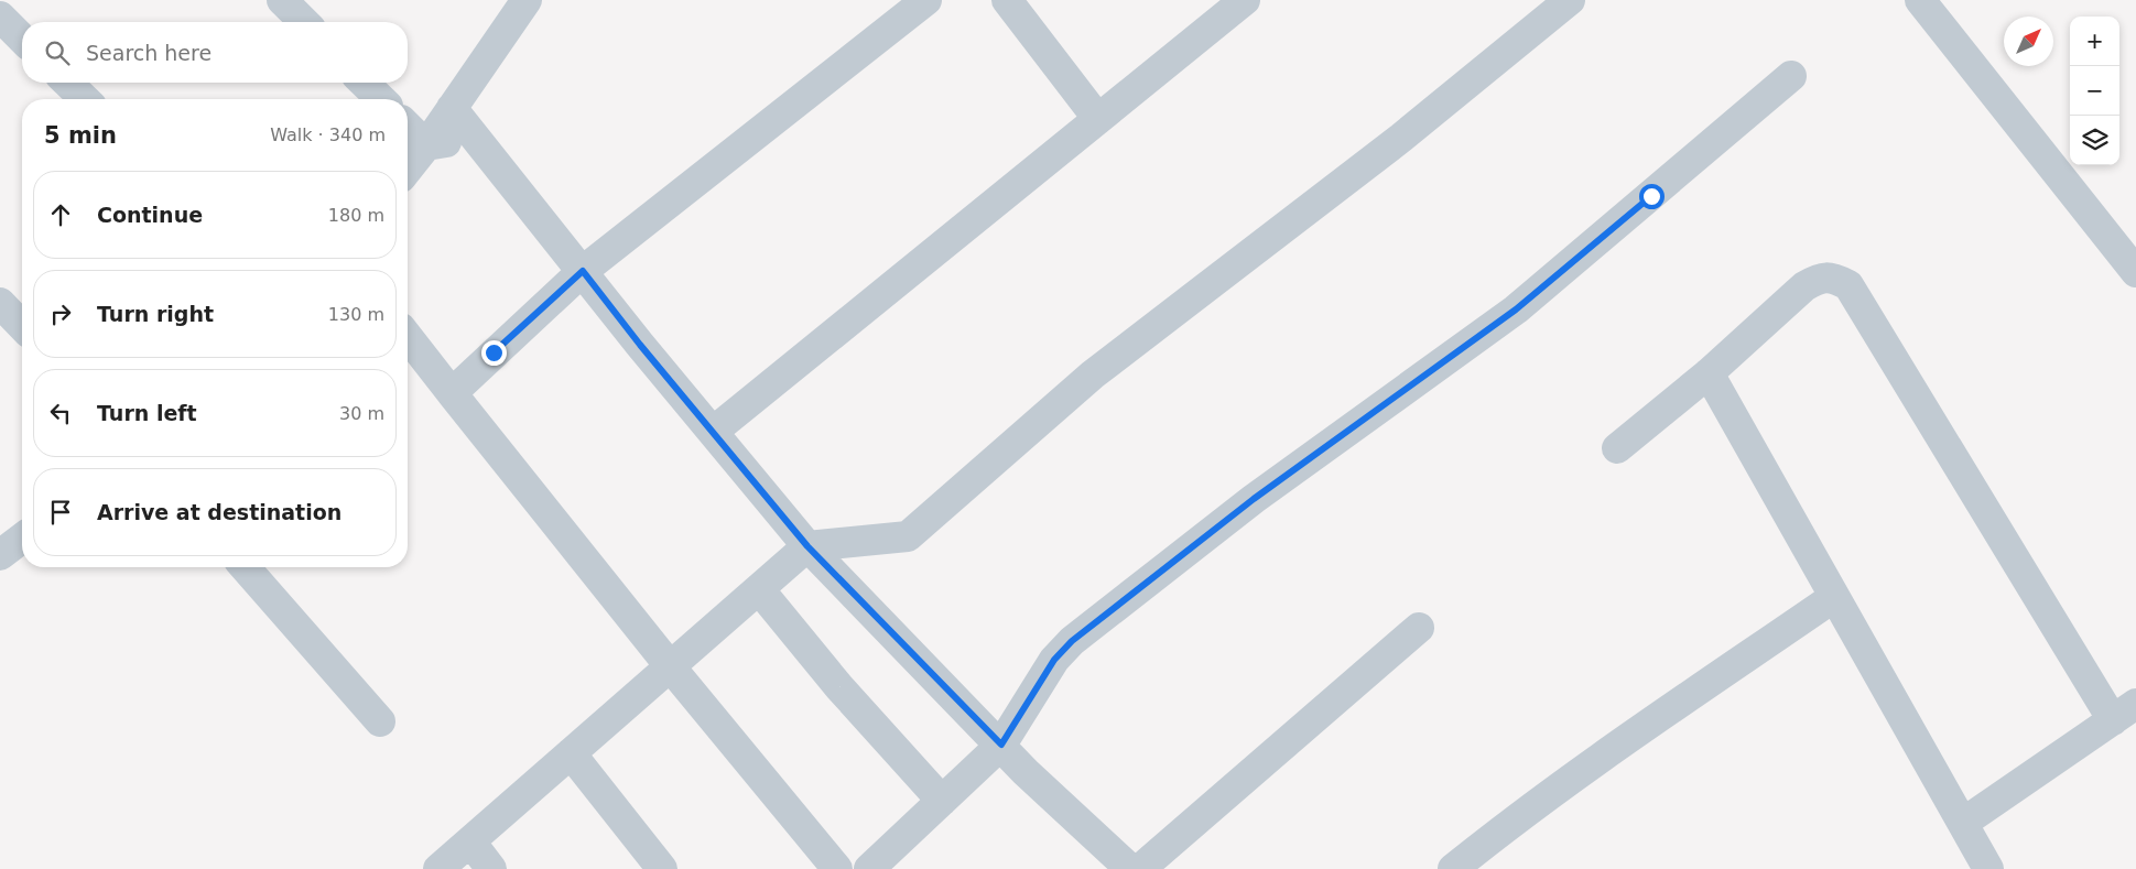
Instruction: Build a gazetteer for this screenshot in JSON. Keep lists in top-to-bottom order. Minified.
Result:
{"north":"top right","page":{"map_buttons":["+","−"],"search":"Search here","heading":["5 min","Walk · 340 m"],"list":[["Continue","180 m"],["Turn right","130 m"],["Turn left","30 m"],"Arrive at destination"]}}
